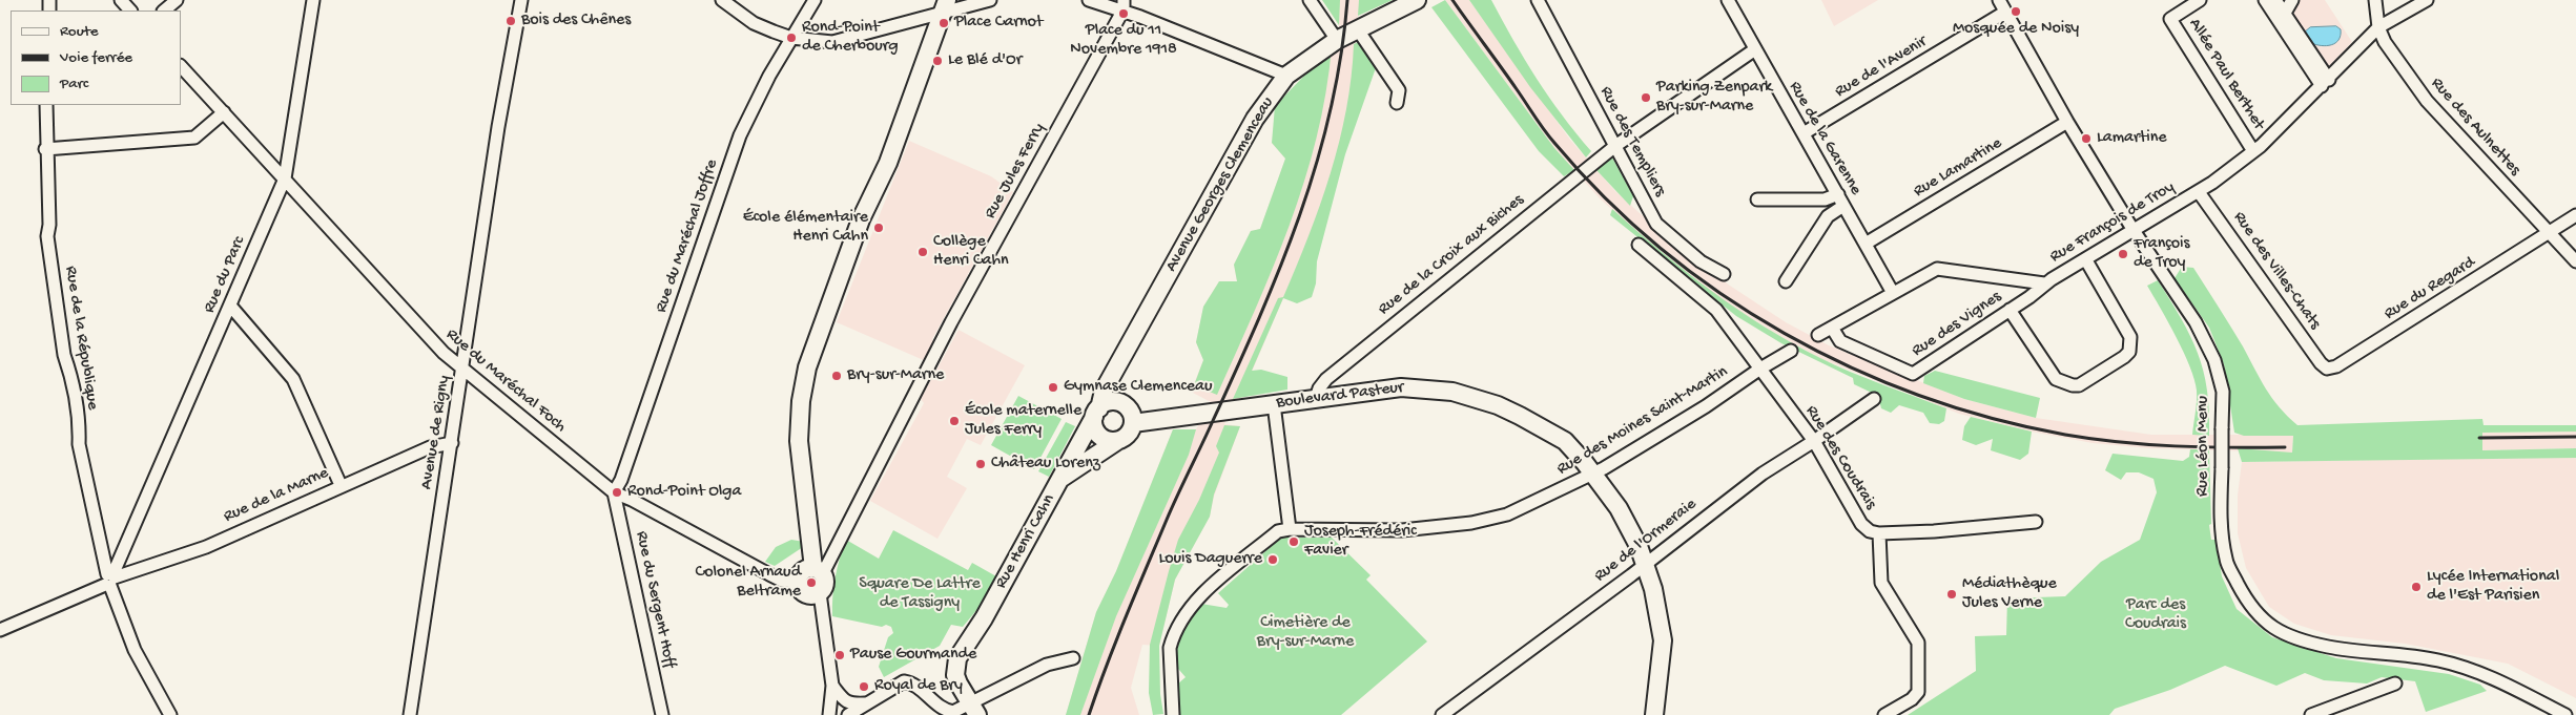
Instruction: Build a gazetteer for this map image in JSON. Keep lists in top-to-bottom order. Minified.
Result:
{"streets":{"main road":["Avenue Georges Clemenceau","Boulevard Pasteur","Rue Henri Cahn"],"street":["Rue de l'Avenir","Allée Paul Berthet","Rue des Aulnettes","Rue de la Garenne","Rue des Templiers","Rue Lamartine","Rue Jules Ferry","Rue François de Troy","Rue du Maréchal Joffre","Rue de la Croix aux Biches","Rue des Villes-Chats","Rue du Parc","Rue du Regard","Rue des Vignes","Rue de la République","Rue du Maréchal Foch","Rue des Moines Saint-Martin","Avenue de Rigny","Rue Léon Menu","Rue des Coudrais","Rue de la Marne","Rue de l'Ormeraie","Rue du Sergent Hoff"]},"crossings":[["Rue de l'Avenir","Rue de la Garenne"],["Rue de l'Avenir","Rue Léon Menu"],["Allée Paul Berthet","Rue François de Troy"],["Rue des Aulnettes","Rue François de Troy"],["Rue des Aulnettes","Rue du Regard"],["Rue de la Garenne","Rue Lamartine"],["Rue de la Garenne","Rue François de Troy"],["Rue de la Garenne","Rue de la Croix aux Biches"],["Rue des Templiers","Rue de la Croix aux Biches"],["Rue Lamartine","Rue Léon Menu"],["Rue Jules Ferry","Rue du Maréchal Foch"],["Avenue Georges Clemenceau","Boulevard Pasteur"],["Avenue Georges Clemenceau","Rue Henri Cahn"],["Rue François de Troy","Rue des Villes-Chats"],["Rue François de Troy","Rue des Vignes"],["Rue François de Troy","Rue Léon Menu"],["Rue du Maréchal Joffre","Rue du Maréchal Foch"],["Rue du Maréchal Joffre","Rue du Sergent Hoff"],["Rue de la Croix aux Biches","Boulevard Pasteur"],["Rue des Villes-Chats","Rue du Regard"],["Rue du Parc","Rue de la République"],["Rue du Parc","Rue du Maréchal Foch"],["Rue du Parc","Rue de la Marne"],["Rue de la République","Rue de la Marne"],["Rue du Maréchal Foch","Avenue de Rigny"],["Rue du Maréchal Foch","Rue du Sergent Hoff"],["Boulevard Pasteur","Rue des Moines Saint-Martin"],["Boulevard Pasteur","Rue de l'Ormeraie"],["Rue des Moines Saint-Martin","Rue des Coudrais"],["Avenue de Rigny","Rue de la Marne"],["Rue des Coudrais","Rue de l'Ormeraie"]],"parks":["Square De Lattre de Tassigny","Parc des Coudrais","Cimetière de Bry-sur-Marne"],"places":["Mosquée de Noisy","Place du 11 Novembre 1918","Bois des Chênes","Place Carnot","Rond-Point de Cherbourg","Le Blé d'Or","Parking Zenpark Bry-sur-Marne","Lamartine","École élémentaire Henri Cahn","Collège Henri Cahn","François de Troy","Bry-sur-Marne","Gymnase Clemenceau","École maternelle Jules Ferry","Château Lorenz","Rond-Point Olga","Joseph-Frédéric Favier","Louis Daguerre","Colonel Arnaud Beltrame","Lycée International de l'Est Parisien","Médiathèque Jules Verne","Pause Gourmande","Royal de Bry"],"legend":["Route","Voie ferrée","Parc"]}
